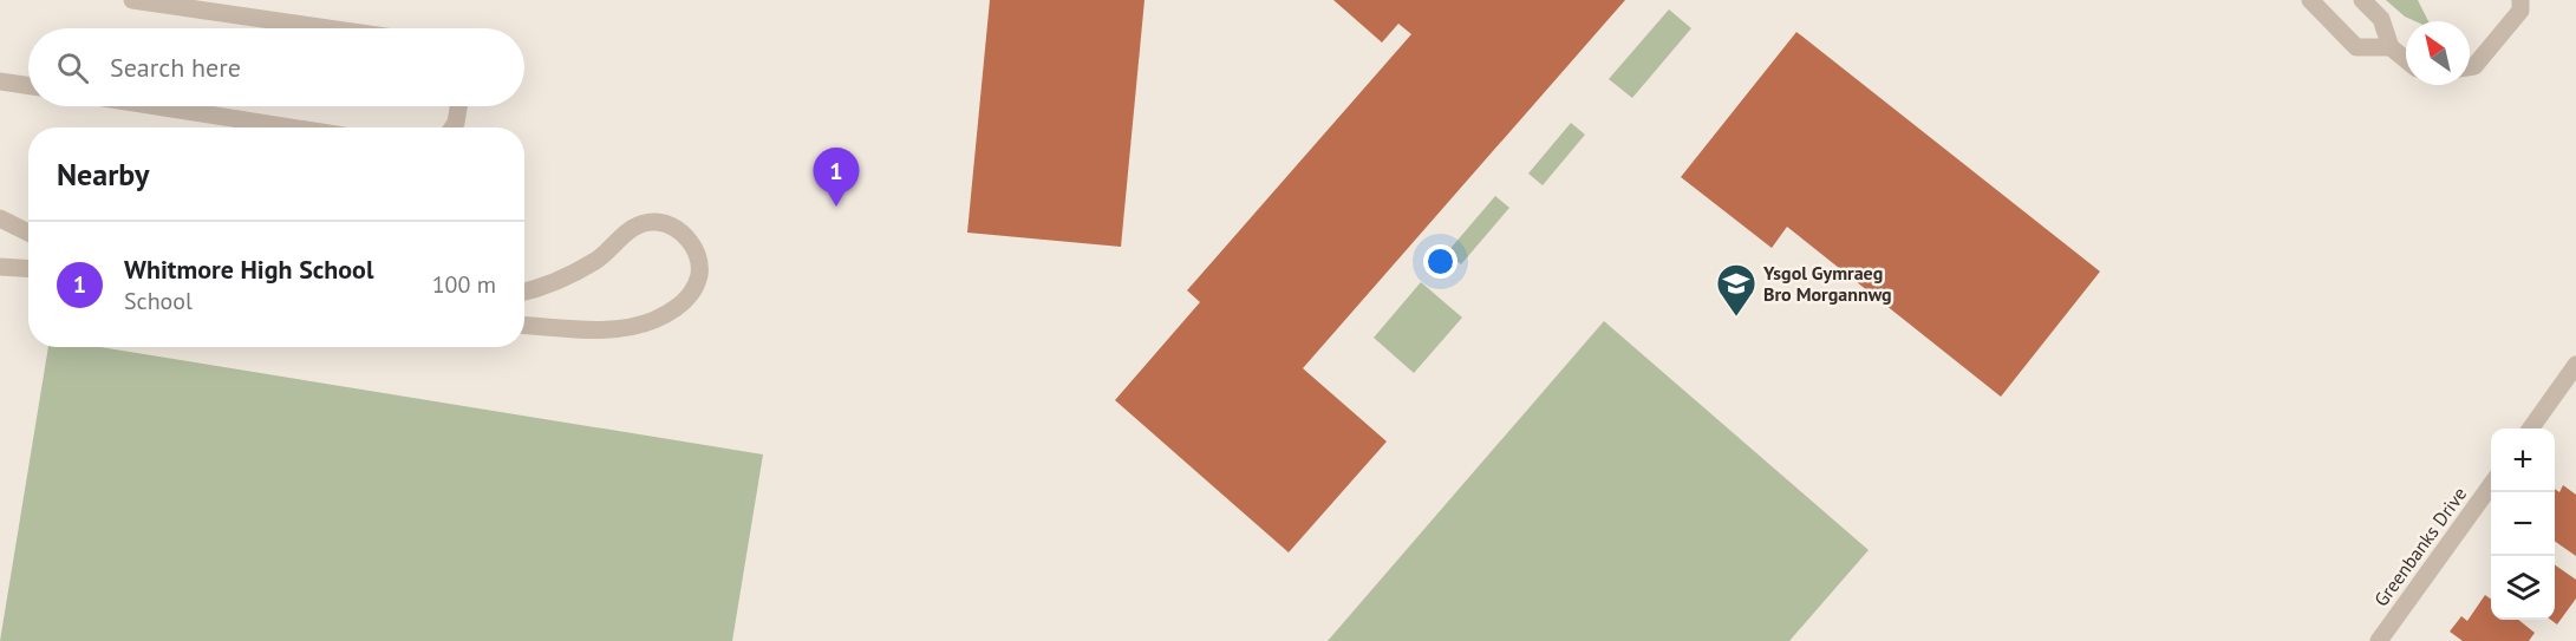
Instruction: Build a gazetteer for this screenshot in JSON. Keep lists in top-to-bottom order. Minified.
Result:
{"streets":{"street":["Greenbanks Drive"]},"places":{"school or university":["Ysgol Gymraeg Bro Morgannwg"]},"north":"top left","page":{"search":"Search here","heading":"Nearby","pins":"1","list":[{"mark":"1","name":"Whitmore High School","note":"School","value":"100 m"}],"map_buttons":["+","−"]}}
